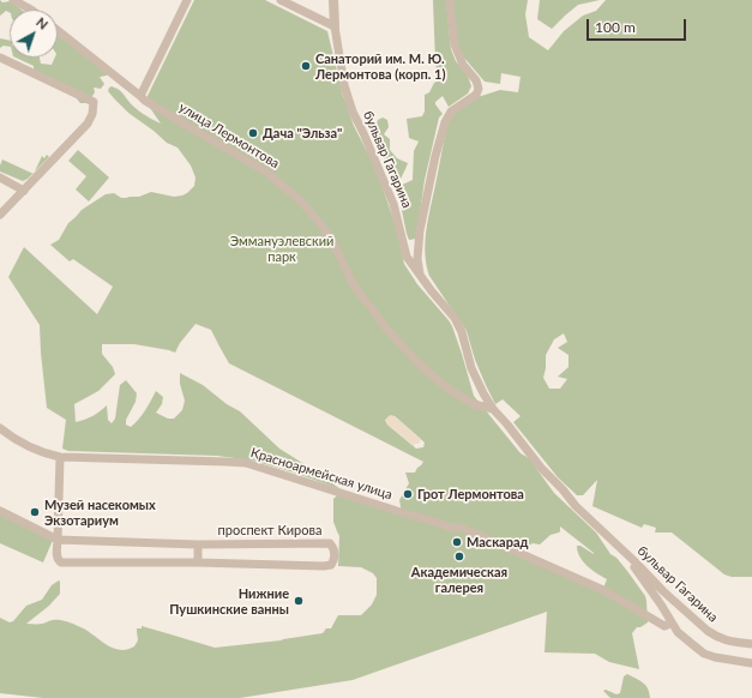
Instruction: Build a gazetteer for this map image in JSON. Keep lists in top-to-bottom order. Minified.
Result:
{"streets":{"street":["улица Лермонтова","бульвар Гагарина","Красноармейская улица","проспект Кирова"]},"crossings":[["улица Лермонтова","бульвар Гагарина"],["бульвар Гагарина","Красноармейская улица"]],"parks":["Эммануэлевский парк"],"places":["Санаторий им. М. Ю. Лермонтова (корп. 1)","Дача \"Эльза\"","Грот Лермонтова","Музей насекомых Экзотариум","Маскарад","Академическая галерея","Нижние Пушкинские ванны"],"scale_bar":"100 m","north":"top right"}
